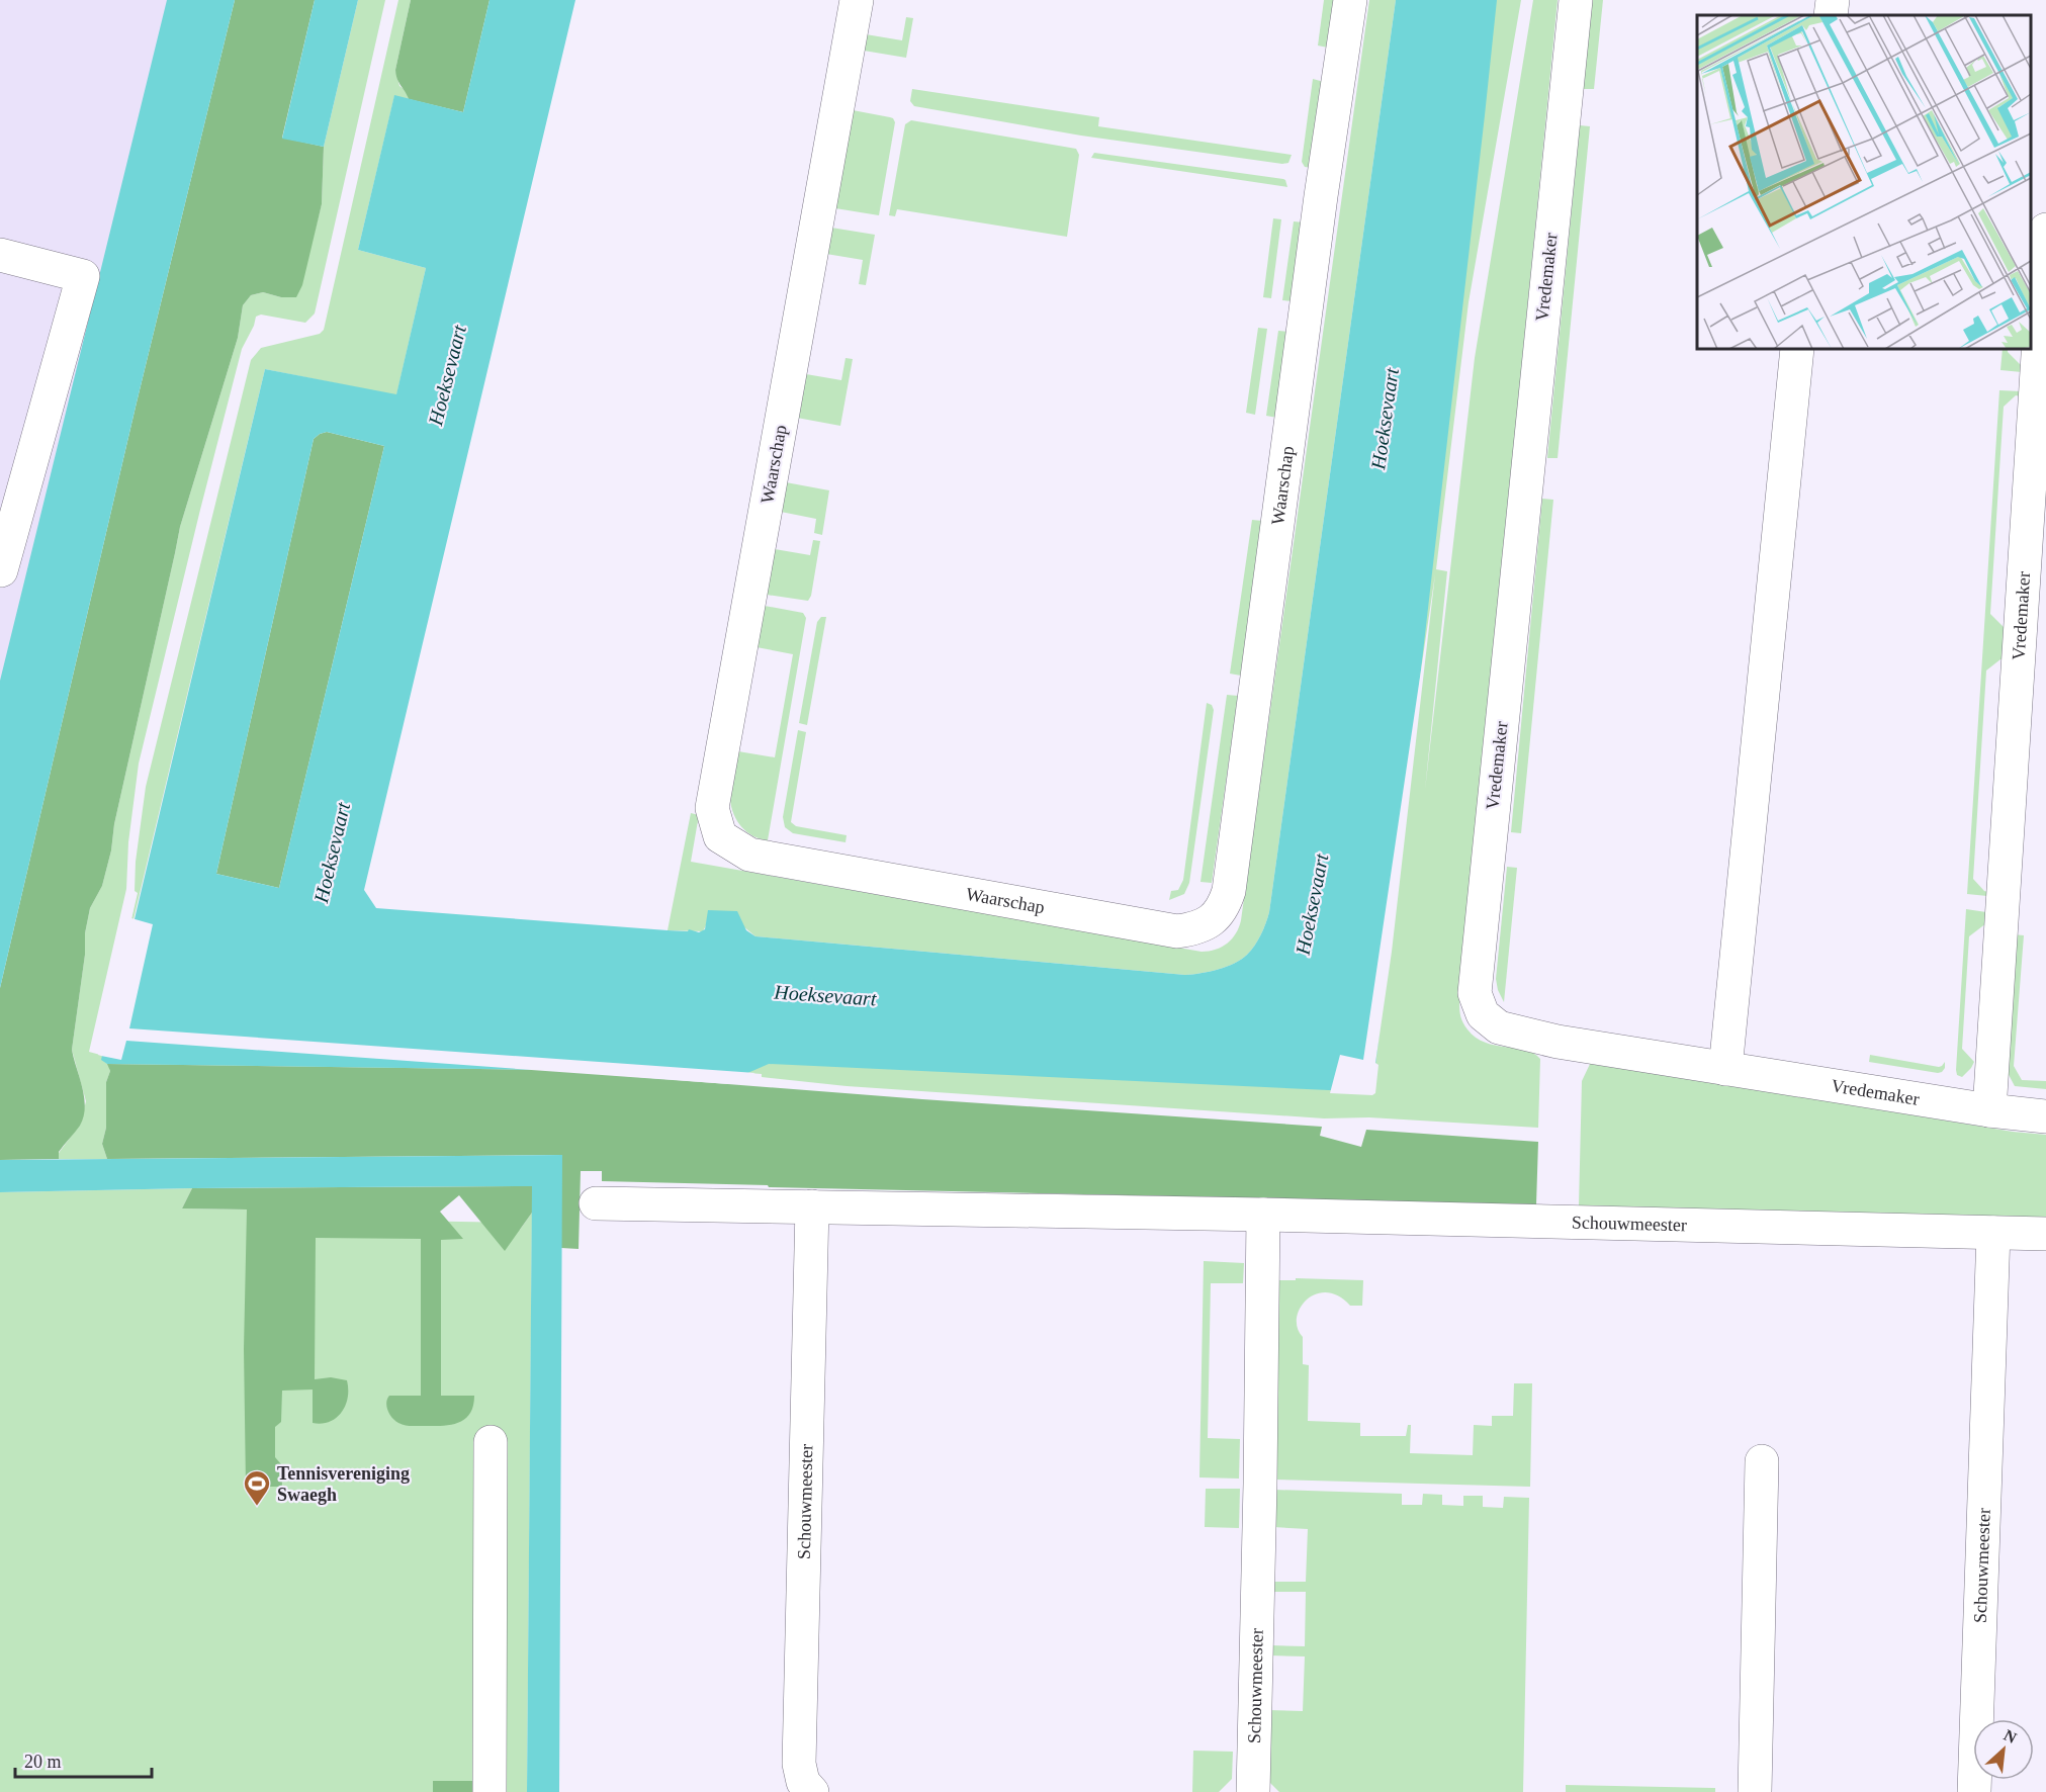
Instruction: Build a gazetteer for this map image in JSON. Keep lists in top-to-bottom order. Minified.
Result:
{"streets":{"street":["Vredemaker","Waarschap","Schouwmeester"]},"water":["Hoeksevaart"],"places":{"sports":["Tennisvereniging Swaegh"]},"scale_bar":"20 m","north":"top right"}
